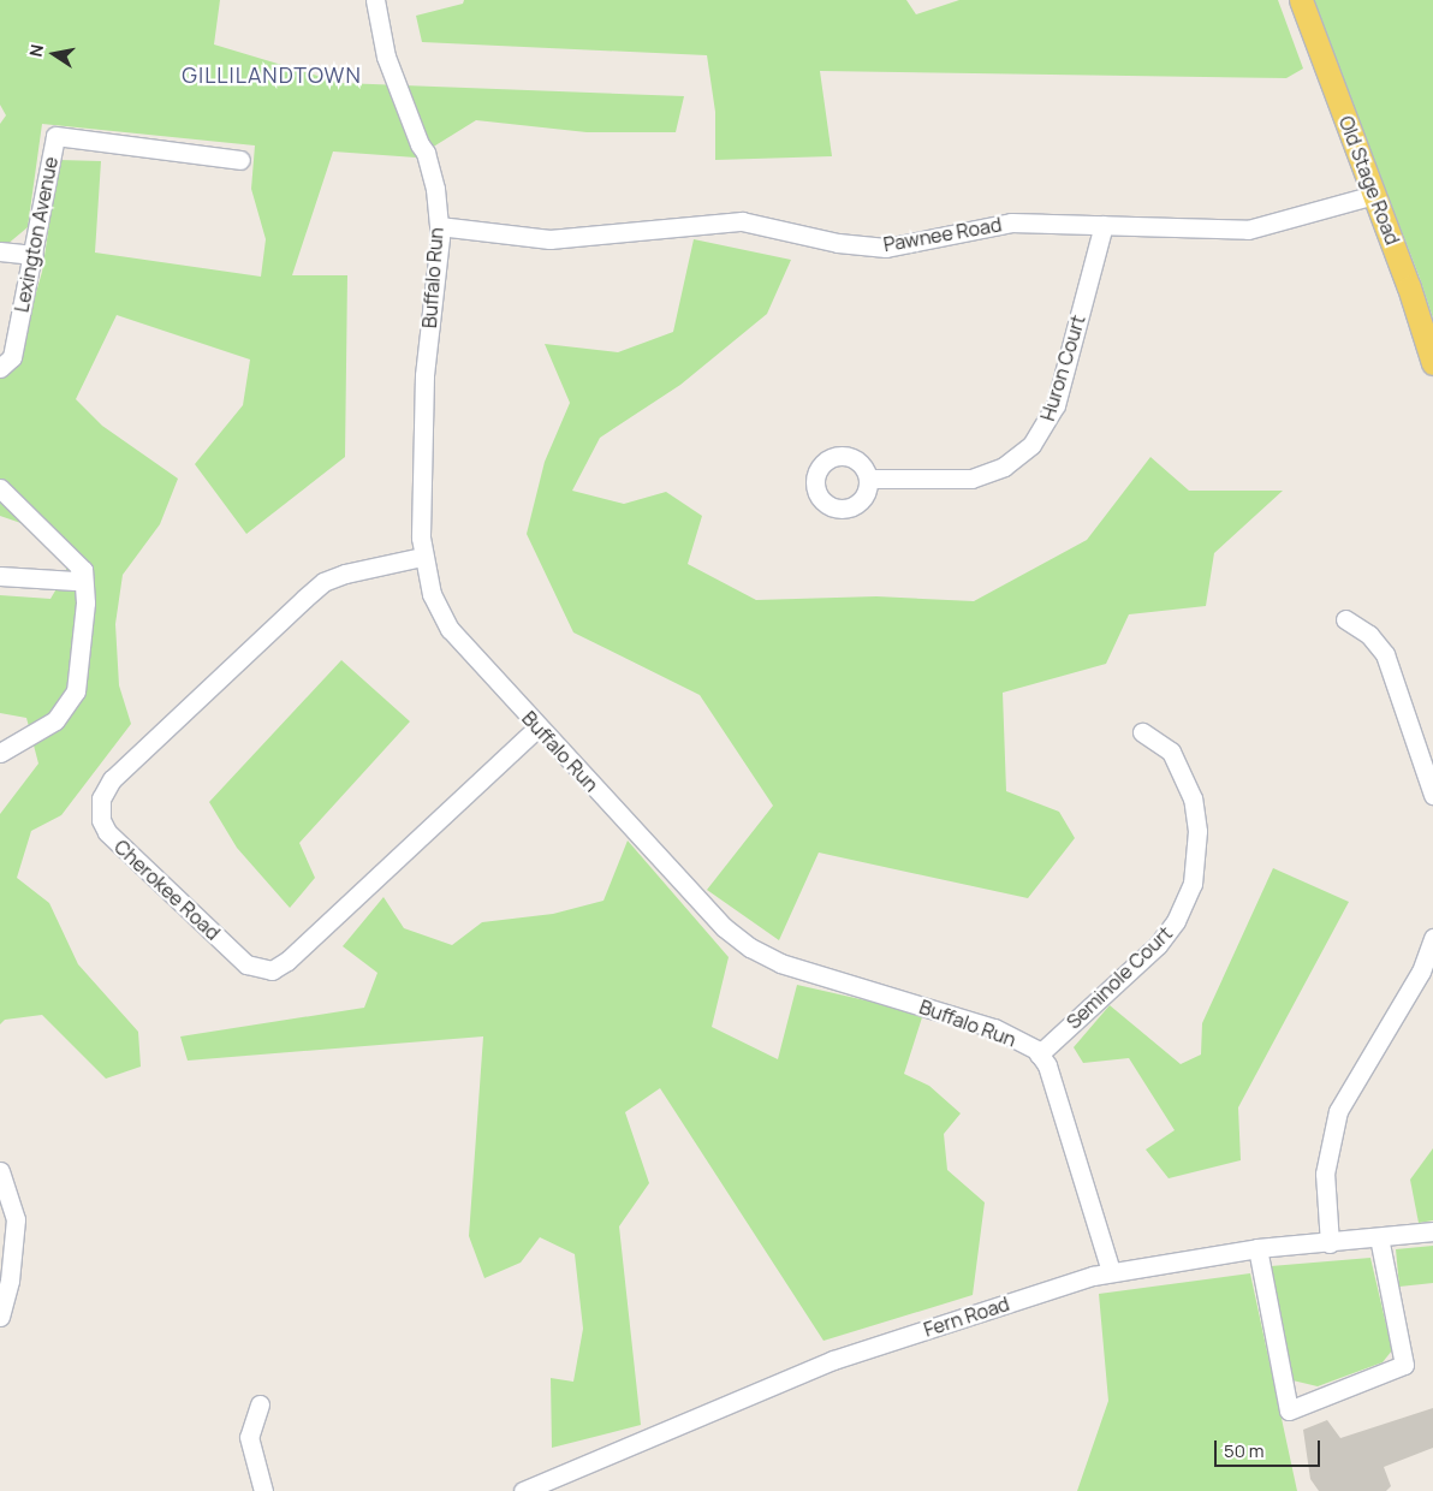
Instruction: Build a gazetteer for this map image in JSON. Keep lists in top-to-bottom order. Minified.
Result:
{"streets":{"main road":["Old Stage Road"],"street":["Lexington Avenue","Pawnee Road","Buffalo Run","Huron Court","Cherokee Road","Seminole Court","Fern Road"]},"crossings":[["Old Stage Road","Pawnee Road"],["Pawnee Road","Buffalo Run"],["Pawnee Road","Huron Court"],["Buffalo Run","Cherokee Road"],["Buffalo Run","Seminole Court"],["Buffalo Run","Fern Road"]],"districts":["GILLILANDTOWN"],"scale_bar":"50 m","north":"left"}
